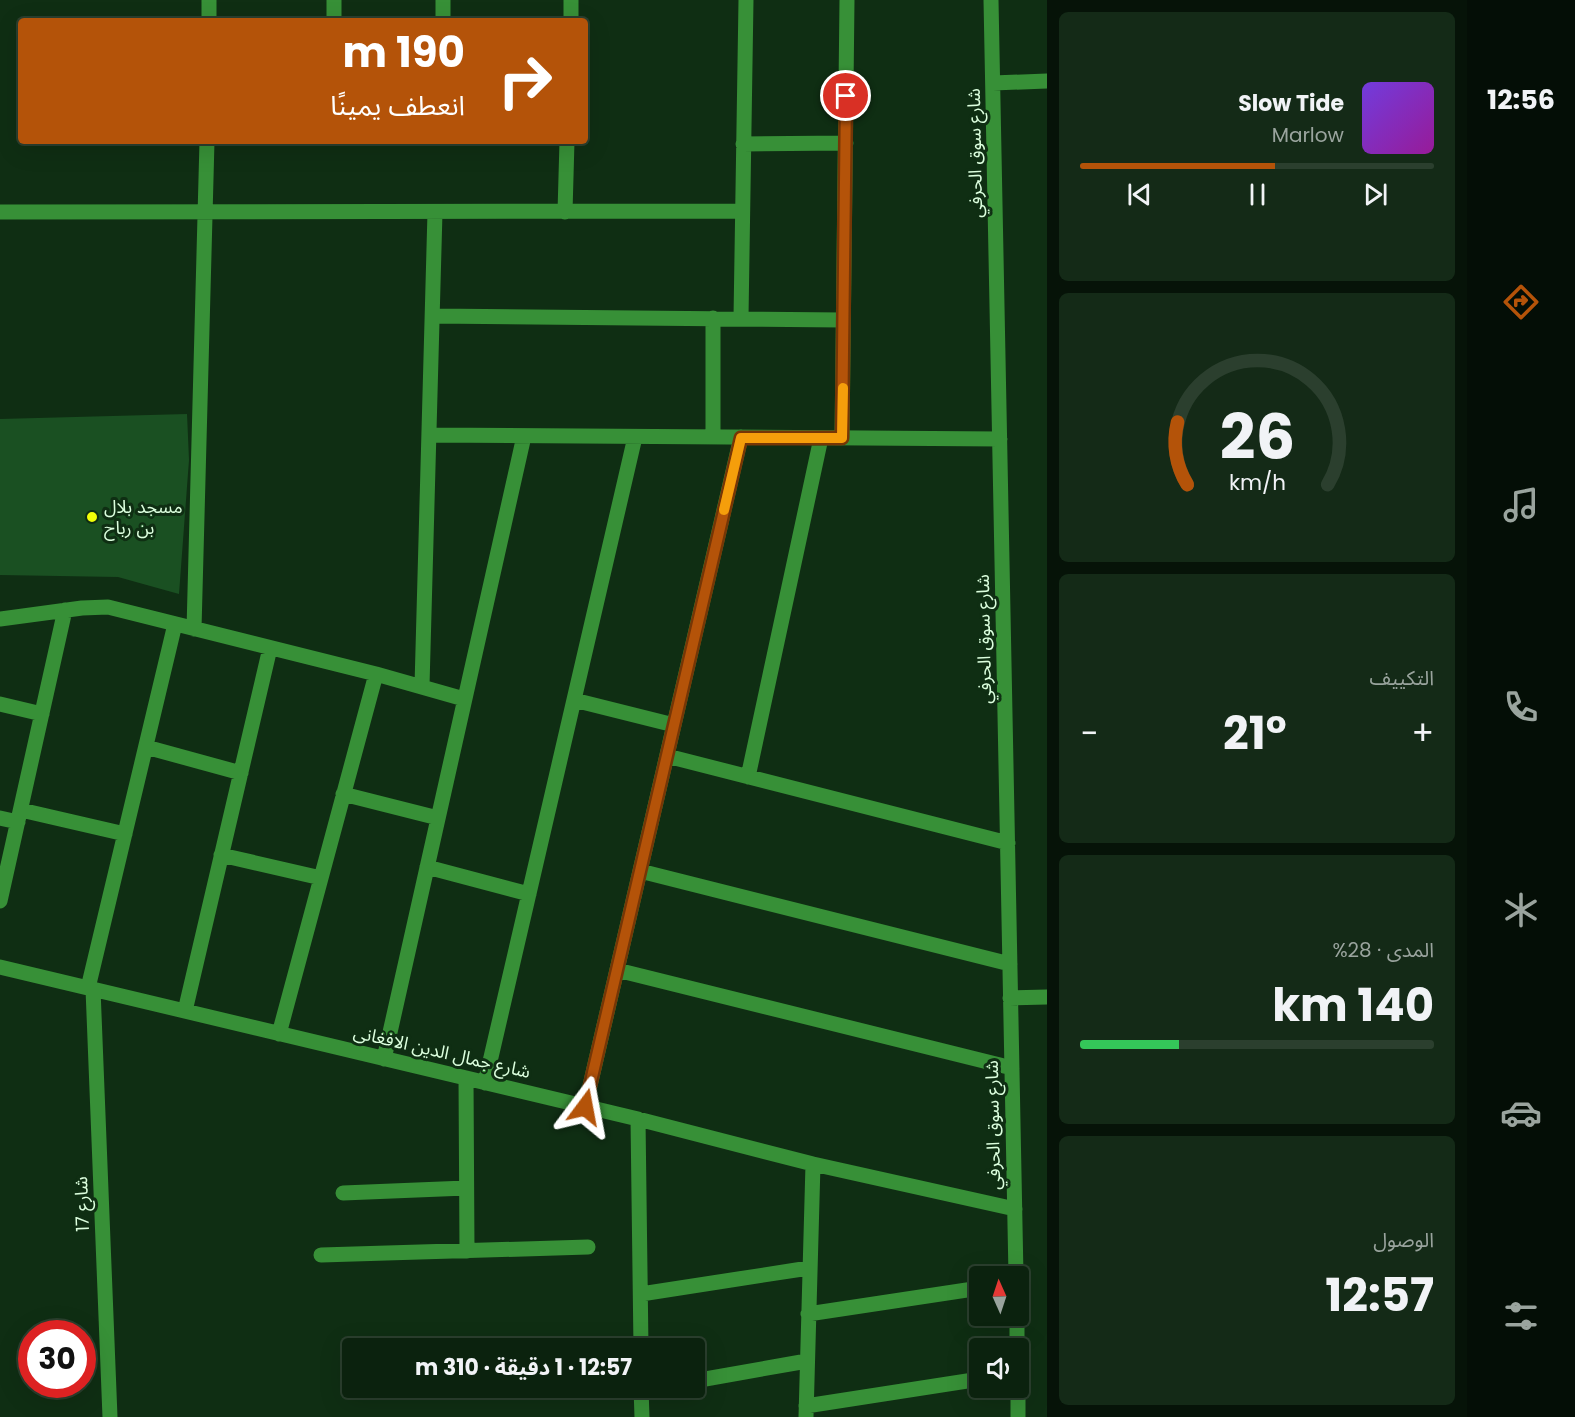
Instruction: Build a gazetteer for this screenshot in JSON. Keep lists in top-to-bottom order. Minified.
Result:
{"streets":{"street":["شارع سوق الحرفي","شارع جمال الدين الافغانى","شارع 17"]},"crossings":[["شارع سوق الحرفي","شارع جمال الدين الافغانى"],["شارع جمال الدين الافغانى","شارع 17"]],"places":["مسجد بلال بن رباح"],"north":"top","page":{"tabs":"12:56","turn":["190 m","انعطف يمينًا"],"song":["Slow Tide","Marlow"],"tile":["التكييف",["المدى · 28%","140 km"],["الوصول","12:57"]],"heat":["−","21°","+"],"limit":"30","trip":"12:57 · 1 دقيقة · 310 m","gauge":["26","km/h"]}}
